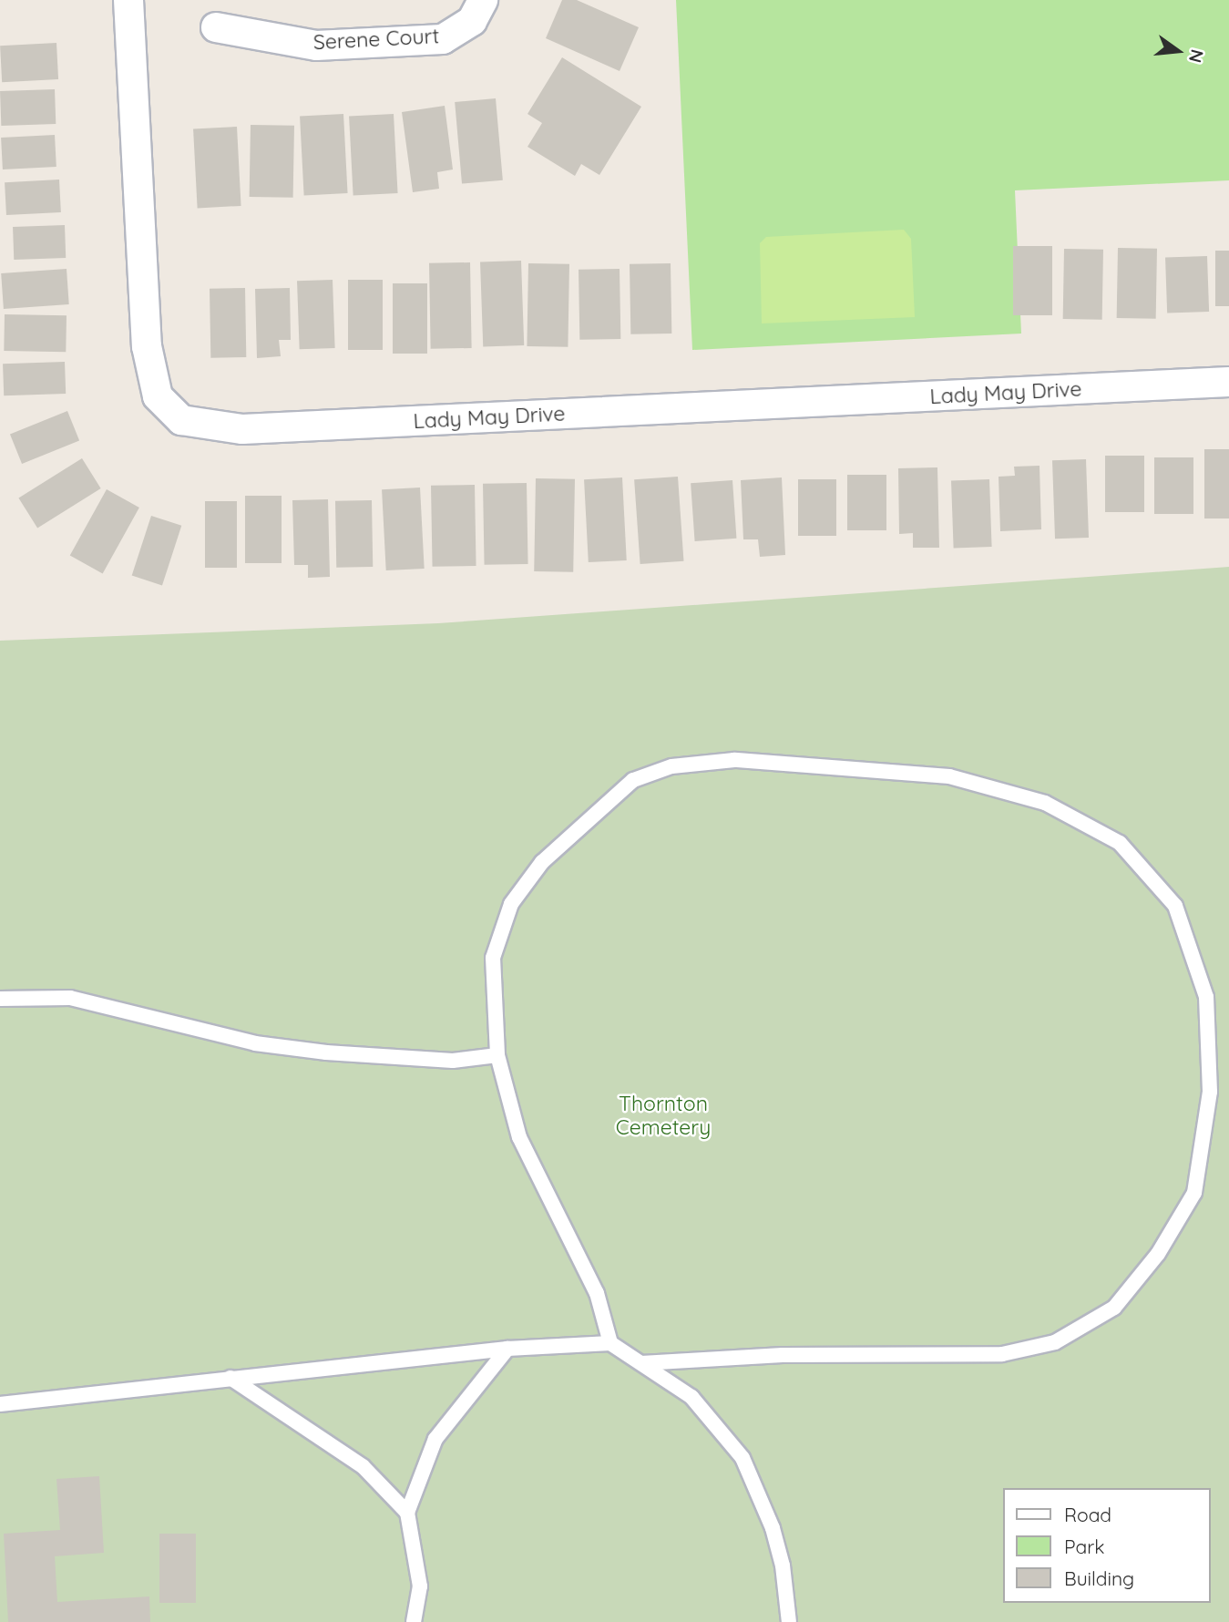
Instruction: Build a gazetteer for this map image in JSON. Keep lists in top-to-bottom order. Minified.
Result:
{"streets":{"street":["Serene Court","Lady May Drive"]},"parks":["Thornton Cemetery"],"legend":["Road","Park","Building"],"north":"right"}
